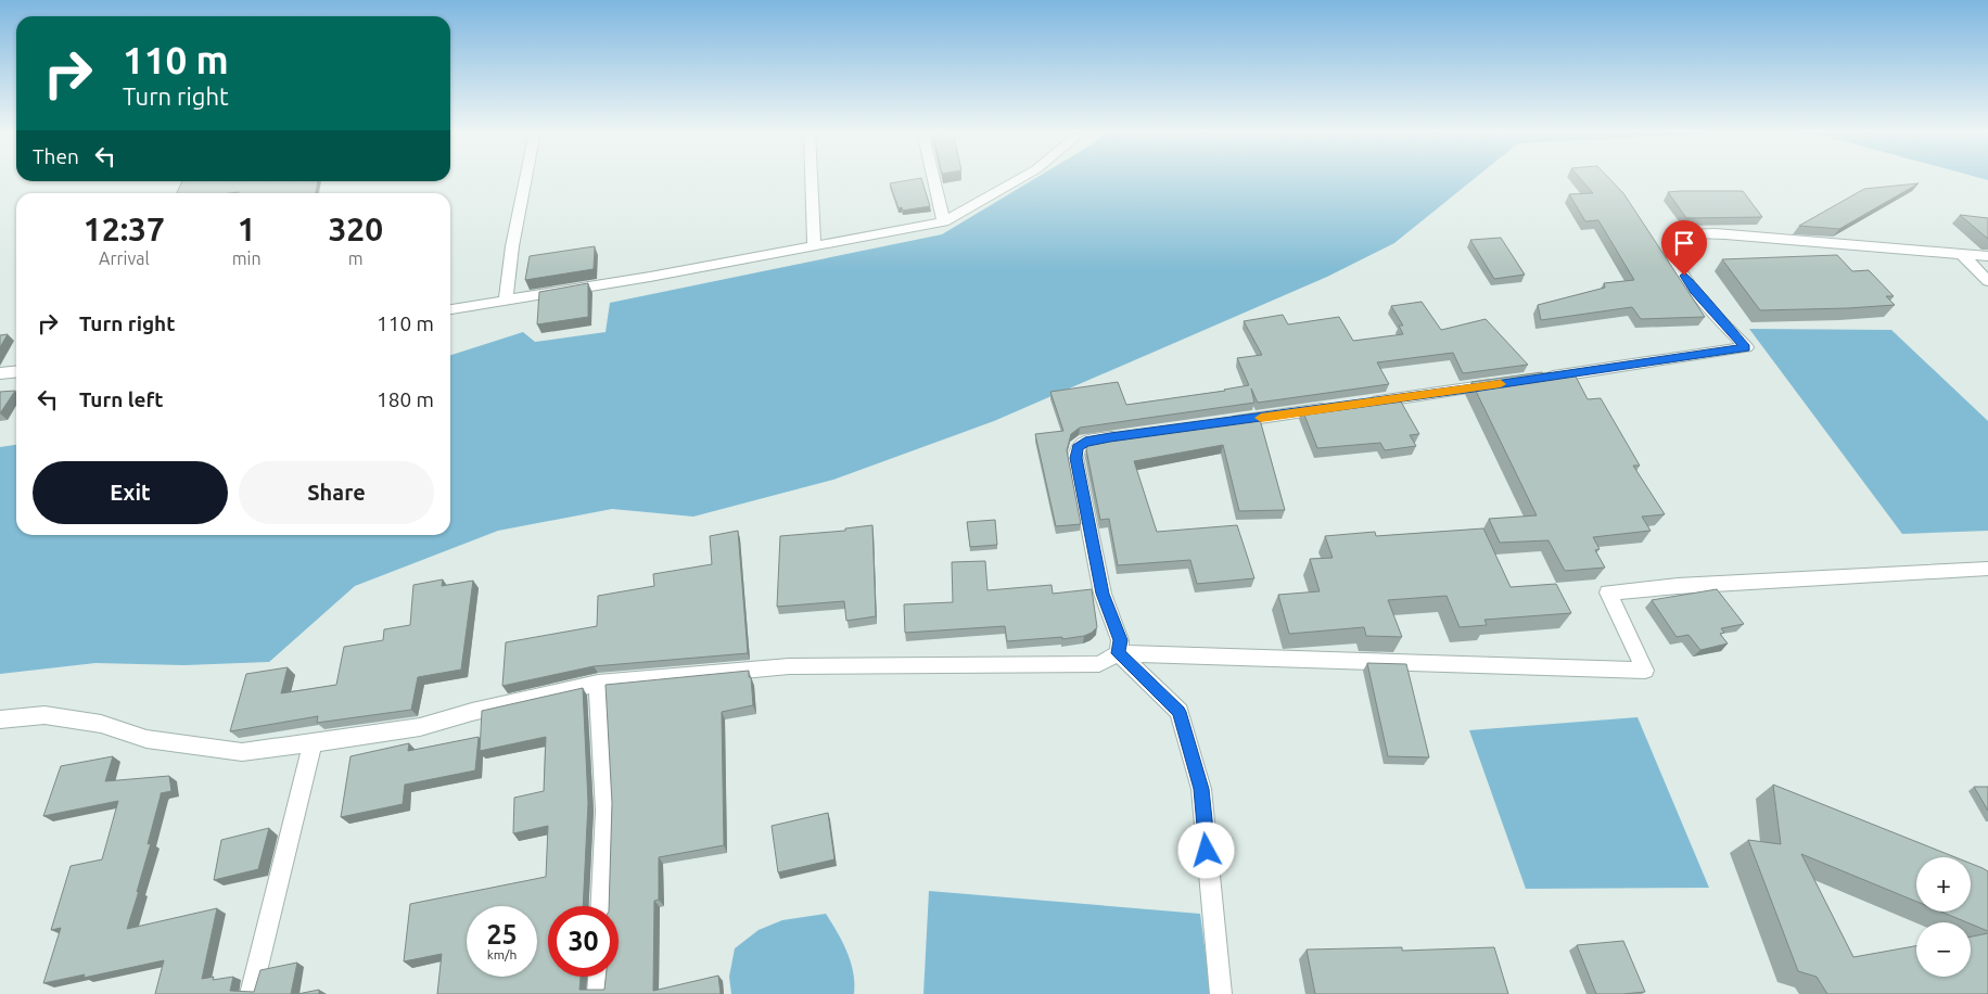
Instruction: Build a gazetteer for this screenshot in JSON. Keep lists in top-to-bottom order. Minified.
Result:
{"page":{"turn":["110 m","Turn right"],"then":"Then","eta":["12:37","Arrival","1","min","320","m"],"list":[{"name":"Turn right","value":"110 m"},{"name":"Turn left","value":"180 m"}],"buttons":["Exit","Share"],"map_buttons":["+","−"],"speed":"25 km/h","limit":"30"}}
